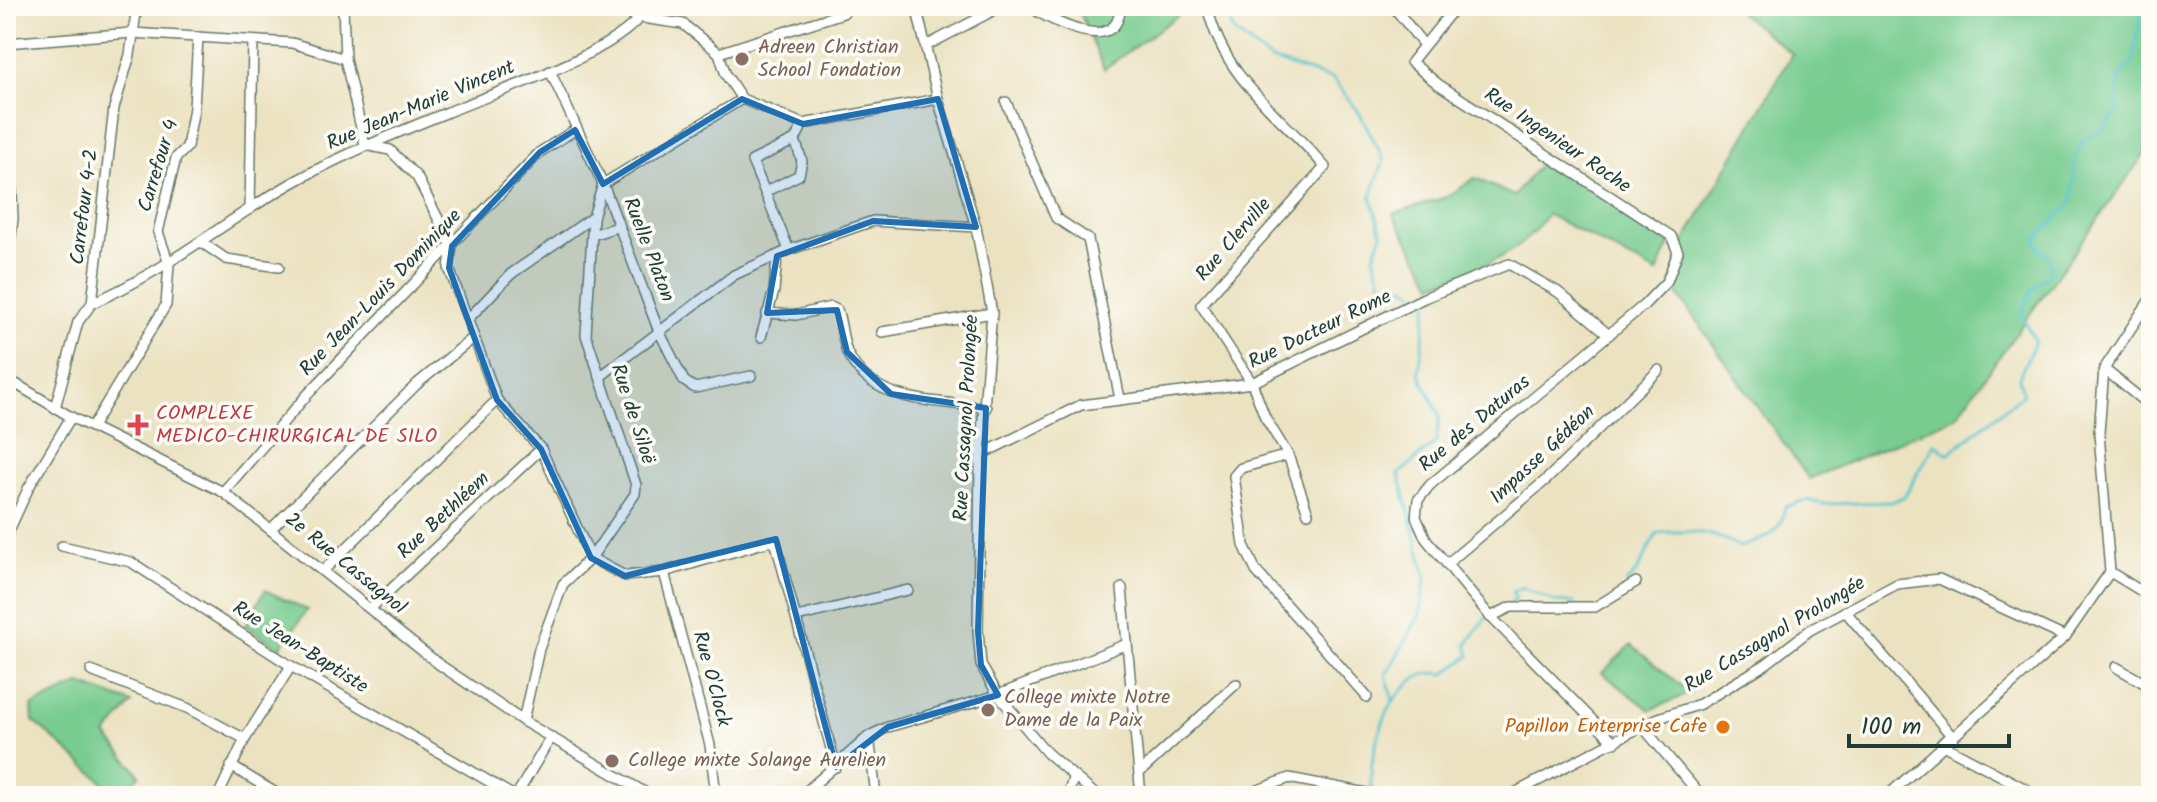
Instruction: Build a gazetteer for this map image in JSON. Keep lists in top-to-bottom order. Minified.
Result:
{"streets":{"street":["Rue Jean-Marie Vincent","Rue Ingenieur Roche","Carrefour 4","Carrefour 4-2","Rue Clerville","Ruelle Platon","Rue Jean-Louis Dominique","Rue Docteur Rome","Rue de Siloë","Rue Cassagnol Prolongée","Rue des Daturas","Impasse Gédéon","Rue Bethléem","2e Rue Cassagnol","Rue Jean-Baptiste","Rue O'Clock"]},"crossings":[["Rue Jean-Marie Vincent","Carrefour 4"],["Rue Jean-Marie Vincent","Carrefour 4-2"],["Rue Jean-Marie Vincent","Ruelle Platon"],["Rue Ingenieur Roche","Rue des Daturas"],["Carrefour 4","2e Rue Cassagnol"],["Carrefour 4-2","2e Rue Cassagnol"],["Rue Clerville","Rue Docteur Rome"],["Ruelle Platon","Rue Jean-Louis Dominique"],["Ruelle Platon","Rue de Siloë"],["Rue Jean-Louis Dominique","2e Rue Cassagnol"],["Rue Docteur Rome","Rue Cassagnol Prolongée"],["Rue Docteur Rome","Rue des Daturas"],["Rue de Siloë","2e Rue Cassagnol"],["Rue Cassagnol Prolongée","Rue des Daturas"],["Rue des Daturas","Impasse Gédéon"],["Rue Bethléem","2e Rue Cassagnol"]],"places":{"other":["Adreen Christian School Fondation","College mixte Notre Dame de la Paix","Papillon Enterprise Cafe","College mixte Solange Aurelien"],"health":["COMPLEXE MEDICO-CHIRURGICAL DE SILO"]},"scale_bar":"100 m"}
